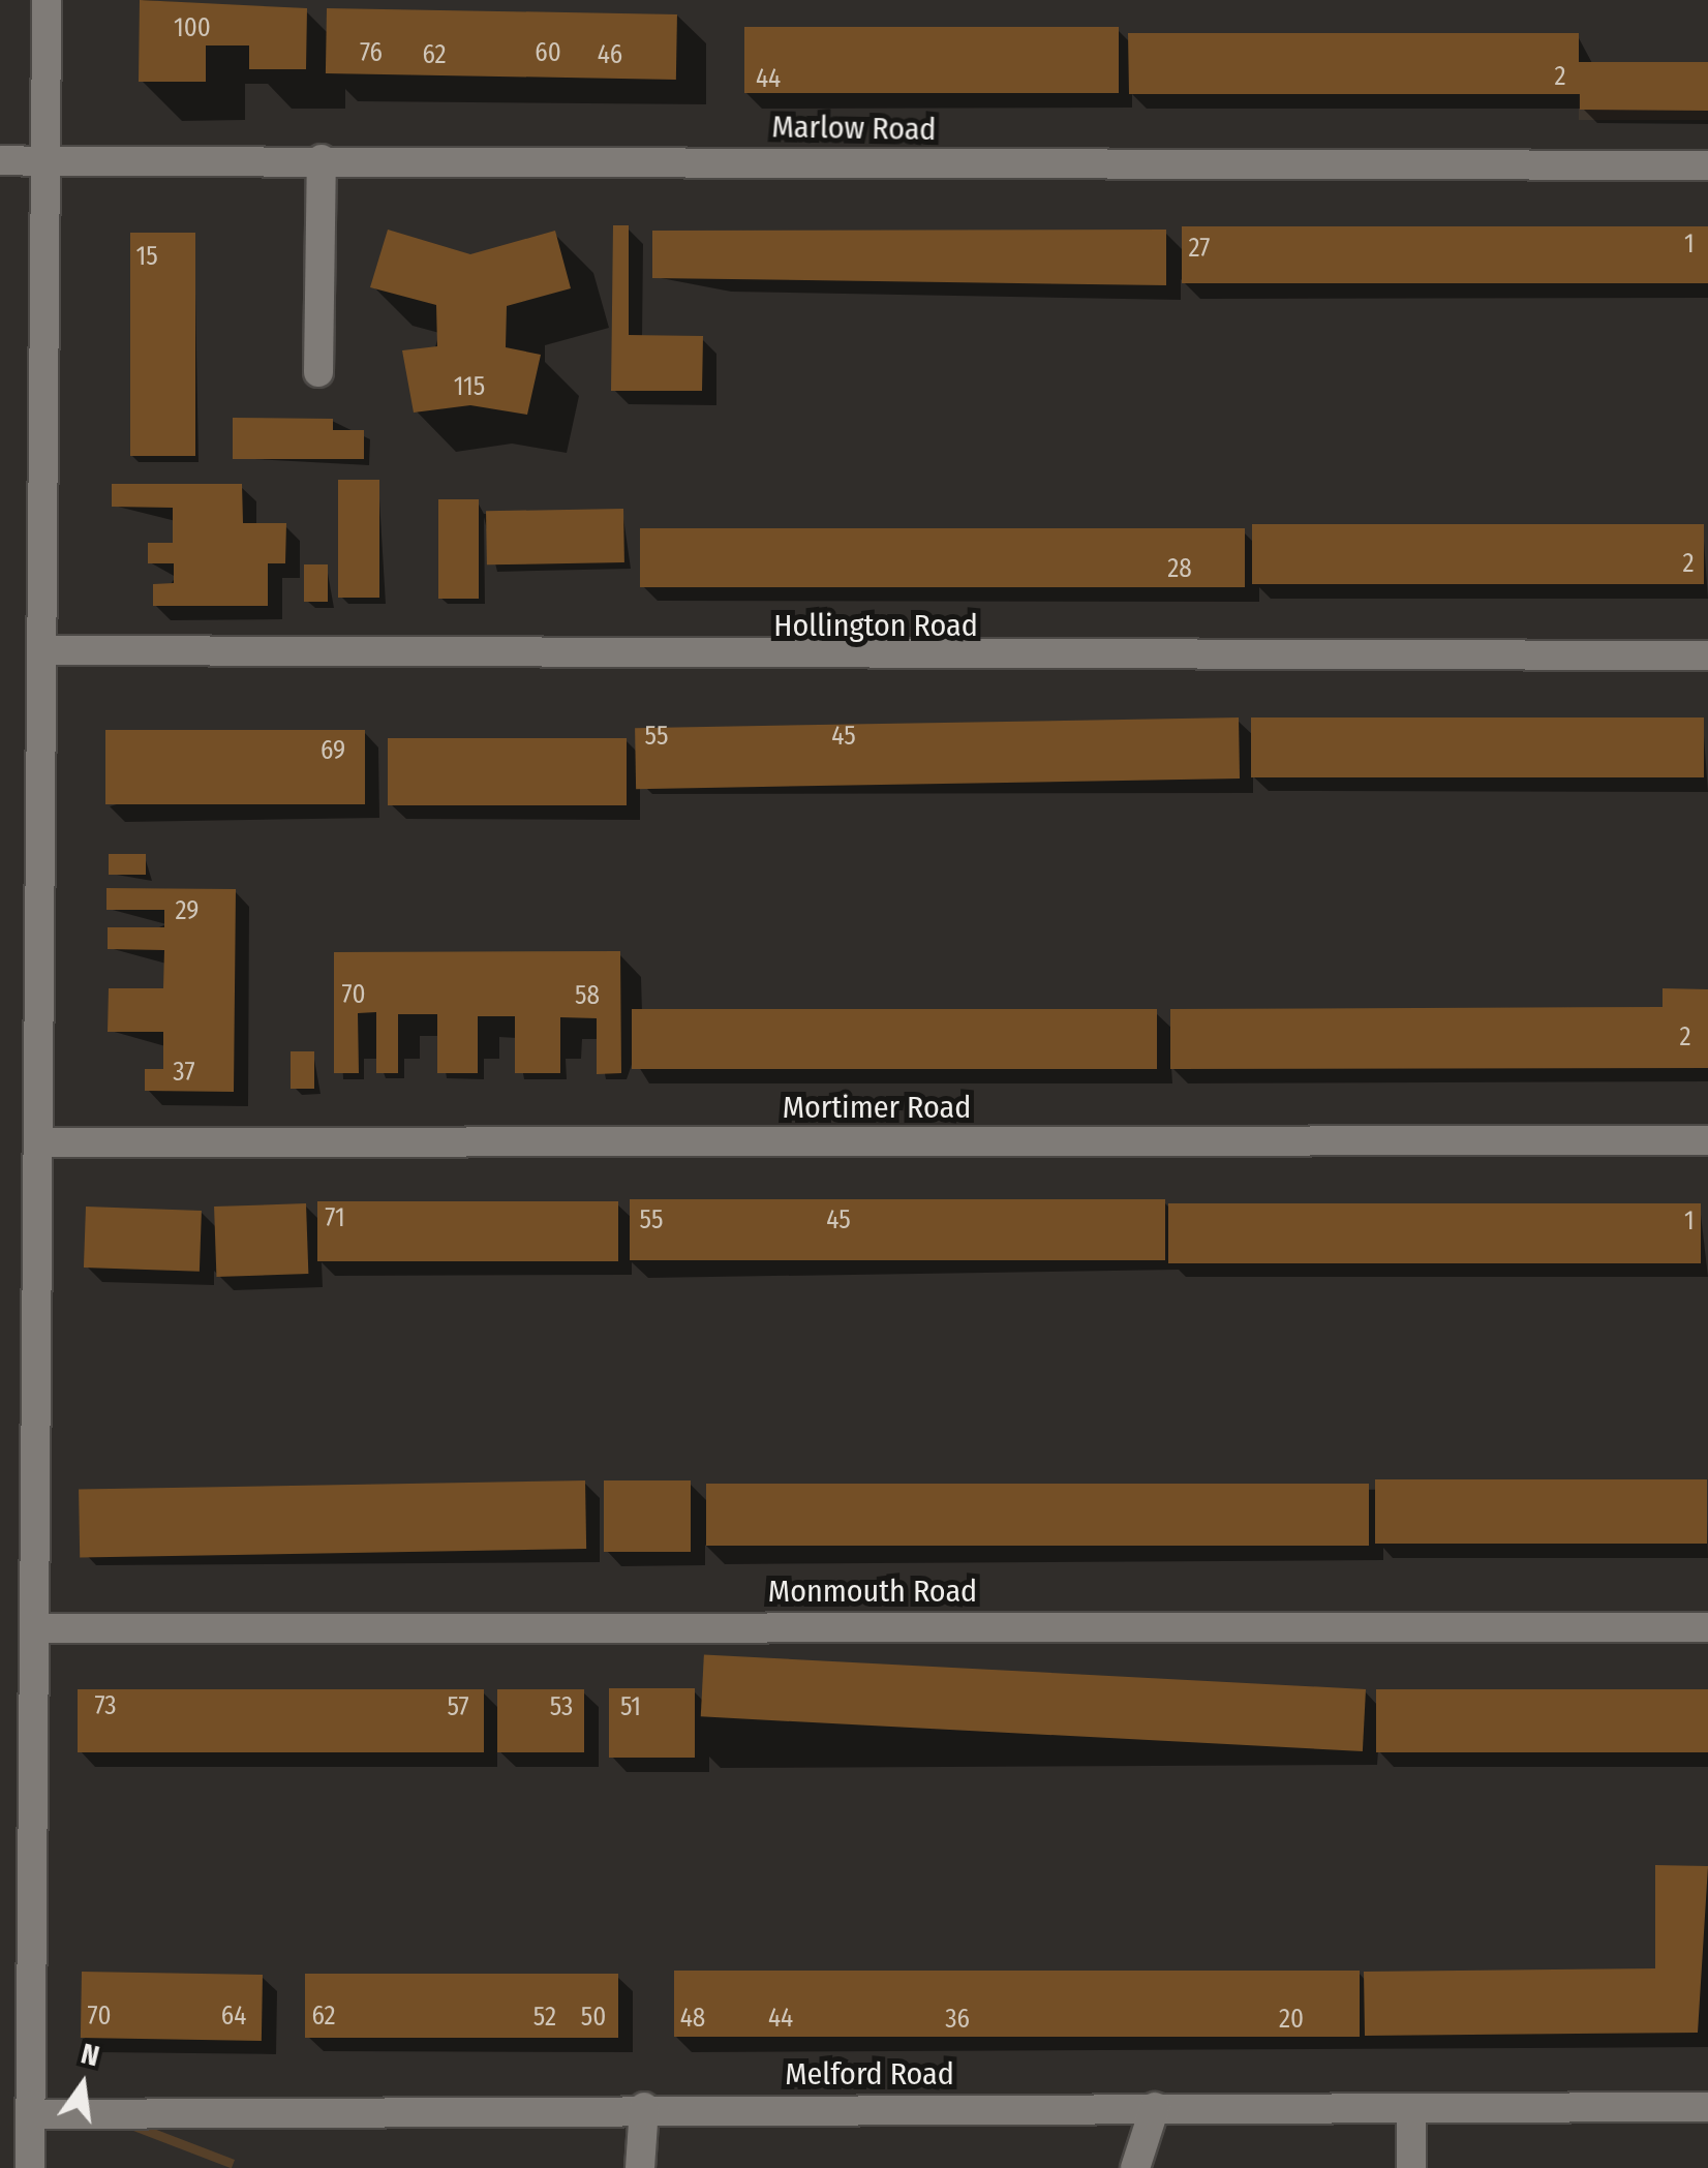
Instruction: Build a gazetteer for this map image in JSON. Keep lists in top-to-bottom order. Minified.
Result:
{"streets":{"street":["Marlow Road","Hollington Road","Mortimer Road","Monmouth Road","Melford Road"]},"house_numbers":["100","76","60","62","46","2","44","1","27","15","115","2","28","55","45","69","29","70","58","2","37","71","55","45","1","73","57","53","51","70","64","62","52","50","48","44","36","20"],"north":"top"}
